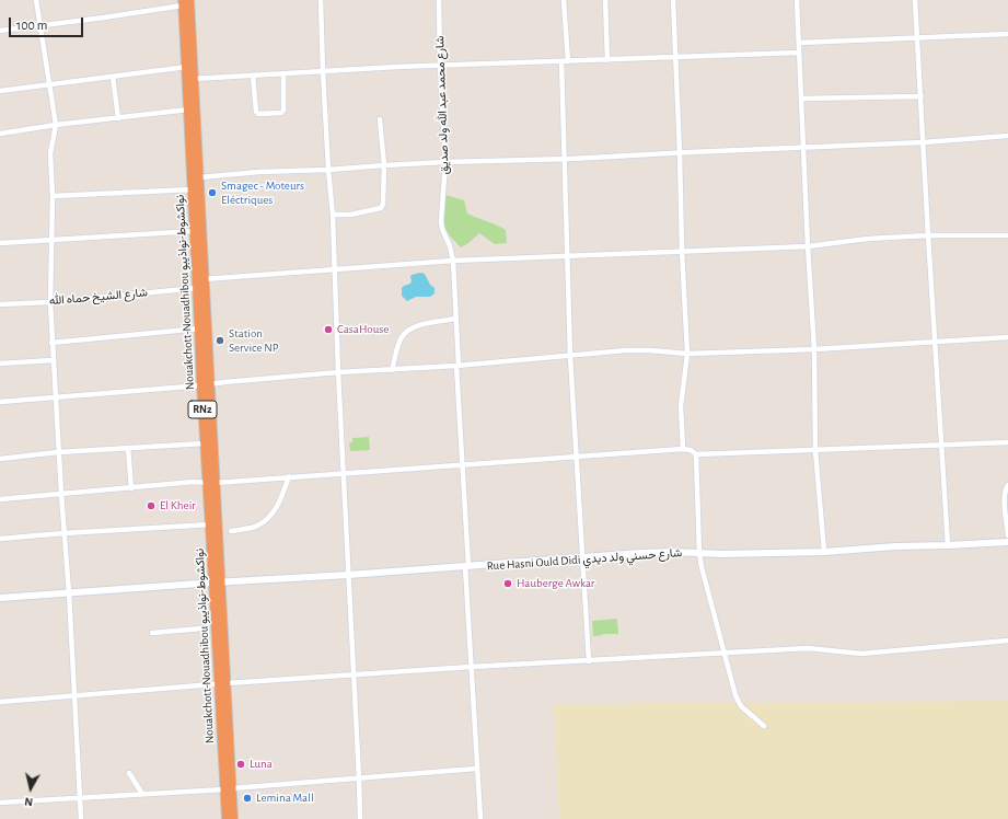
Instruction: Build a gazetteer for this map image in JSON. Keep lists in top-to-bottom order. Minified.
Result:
{"streets":{"highway":["Nouakchott-Nouadhibou نواكشوط-نواذيبو","RN2"],"street":["شارع محمد عبد الله ولد صديق","شارع الشيخ حماه الله","Rue Hasni Ould Didi شارع حسني ولد ديدي"]},"crossings":[["شارع محمد عبد الله ولد صديق","Rue Hasni Ould Didi شارع حسني ولد ديدي"],["Nouakchott-Nouadhibou نواكشوط-نواذيبو","شارع الشيخ حماه الله"],["Nouakchott-Nouadhibou نواكشوط-نواذيبو","Rue Hasni Ould Didi شارع حسني ولد ديدي"]],"places":["Smagec - Moteurs Eléctriques","CasaHouse","Station Service NP","El Kheir","Hauberge Awkar","Luna","Lemina Mall"],"scale_bar":"100 m","north":"bottom"}
